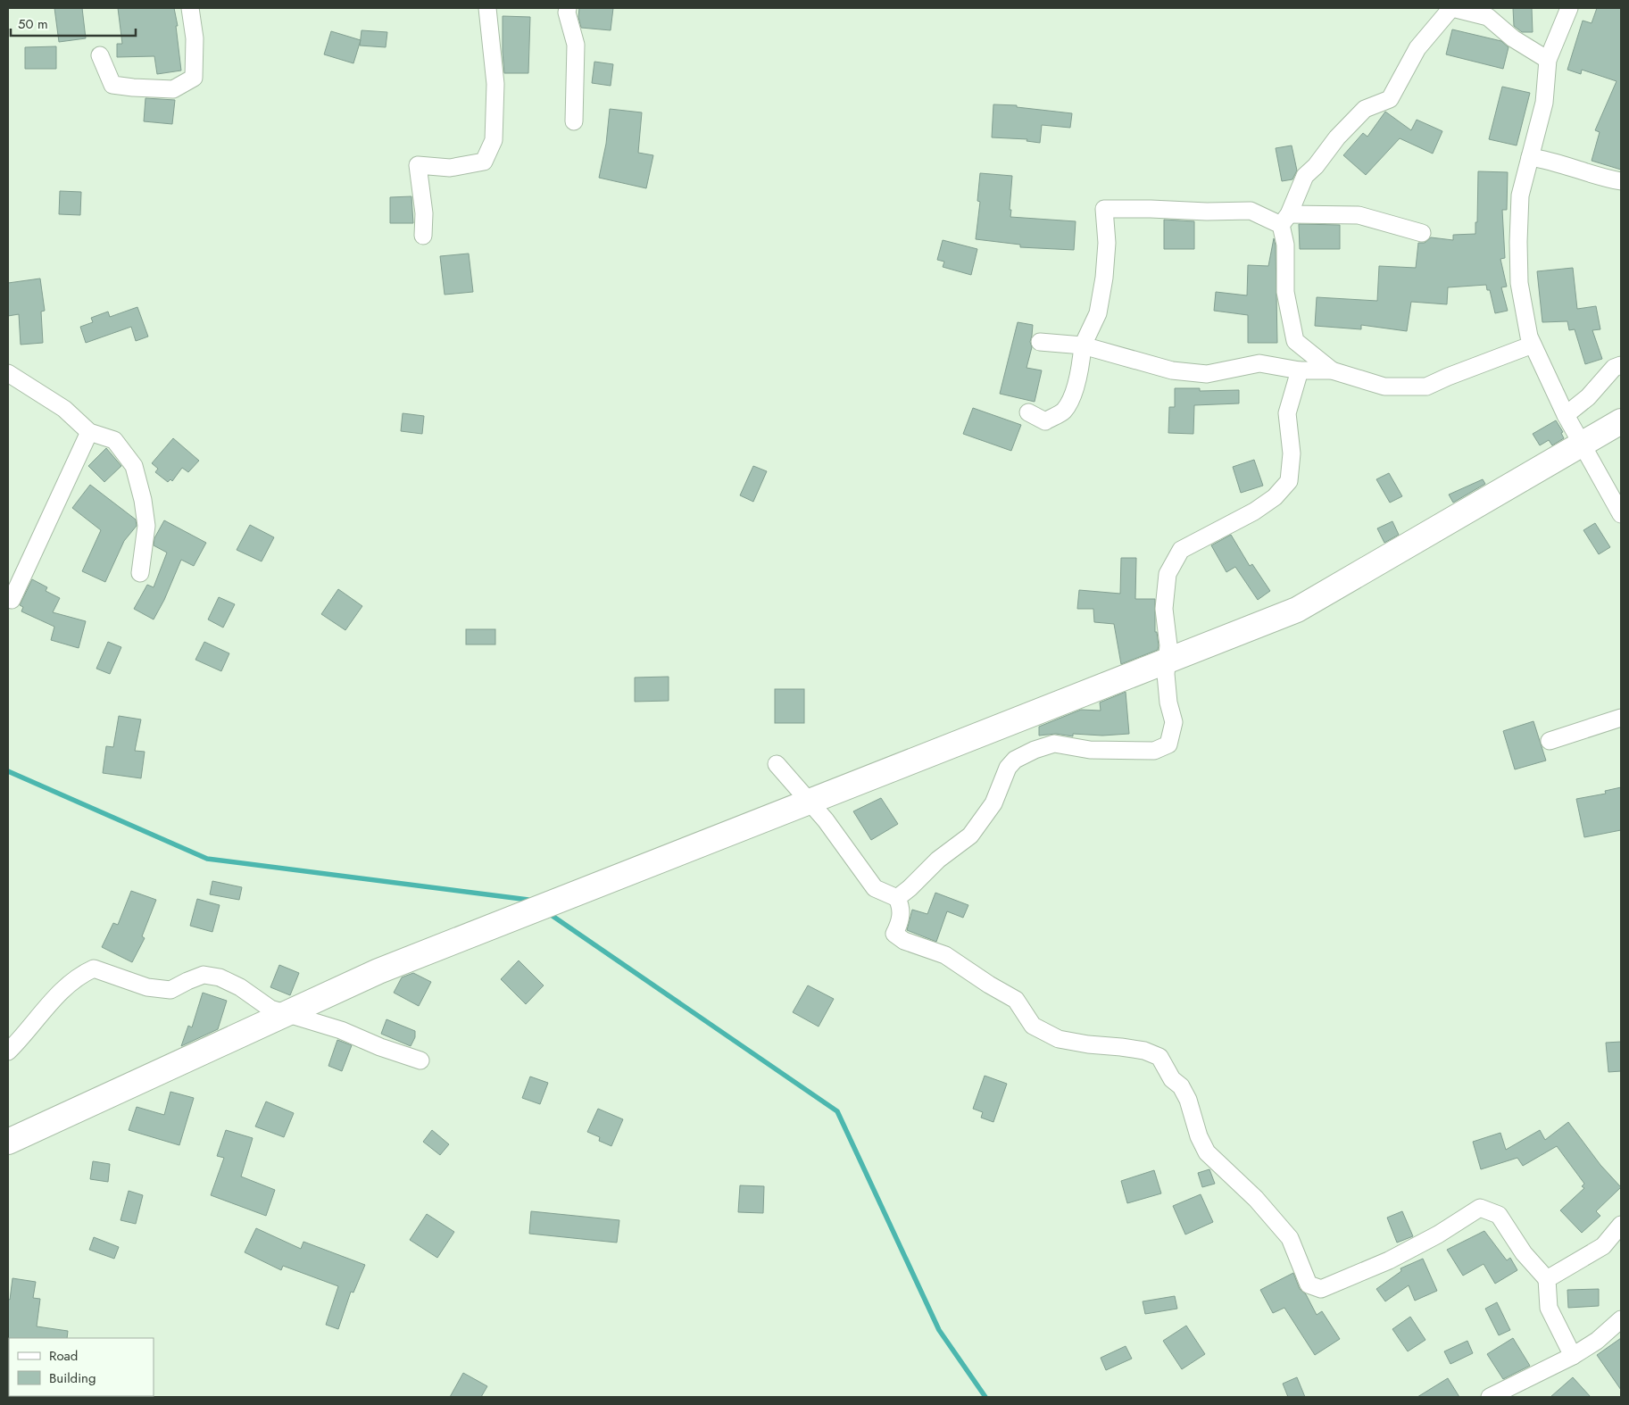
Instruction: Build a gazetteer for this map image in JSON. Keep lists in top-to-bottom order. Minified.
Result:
{"legend":["Road","Building"],"scale_bar":"50 m"}
